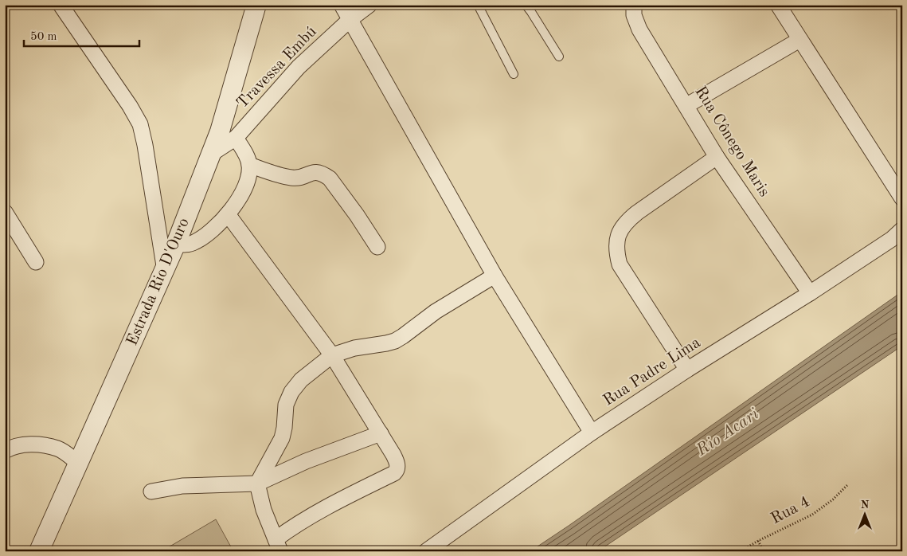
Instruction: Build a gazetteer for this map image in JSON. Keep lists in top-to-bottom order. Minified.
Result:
{"streets":{"street":["Travessa Embú","Rua Cônego Maris","Estrada Rio D'Ouro","Rua Padre Lima"],"path":["Rua 4"]},"crossings":[["Travessa Embú","Estrada Rio D'Ouro"],["Rua Cônego Maris","Rua Padre Lima"]],"water":["Rio Acari"],"scale_bar":"50 m","north":"top"}
